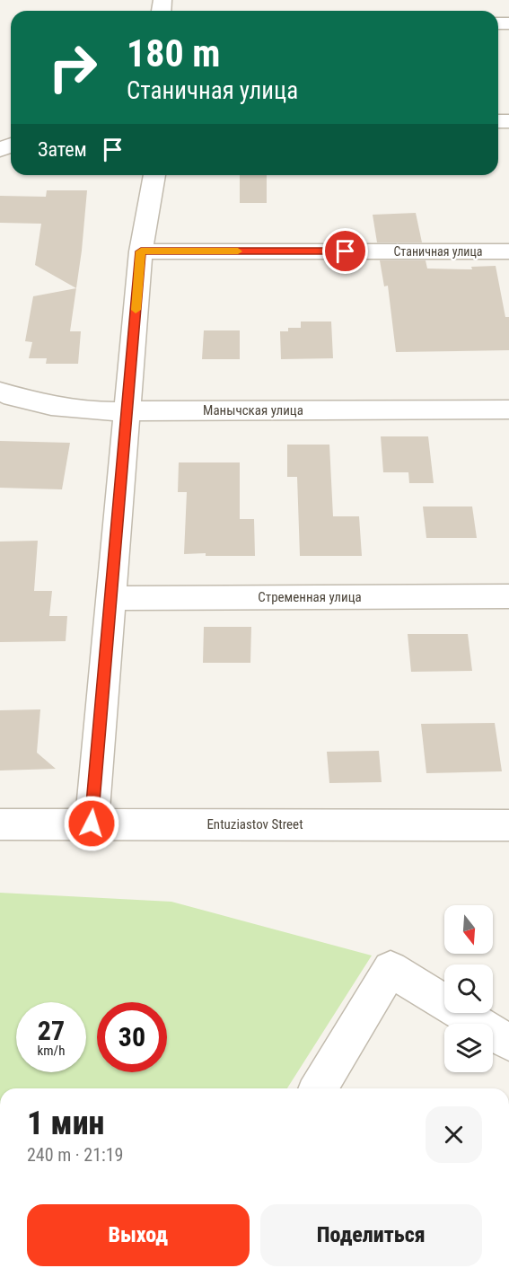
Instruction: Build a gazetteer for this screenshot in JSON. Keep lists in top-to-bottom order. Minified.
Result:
{"streets":{"street":["Станичная улица","Манычская улица","Стременная улица","Entuziastov Street"]},"north":"bottom","page":{"turn":["180 m","Станичная улица"],"then":"Затем","speed":"27 km/h","limit":"30","heading":["1 мин","240 m · 21:19"],"buttons":["Выход","Поделиться"]}}
